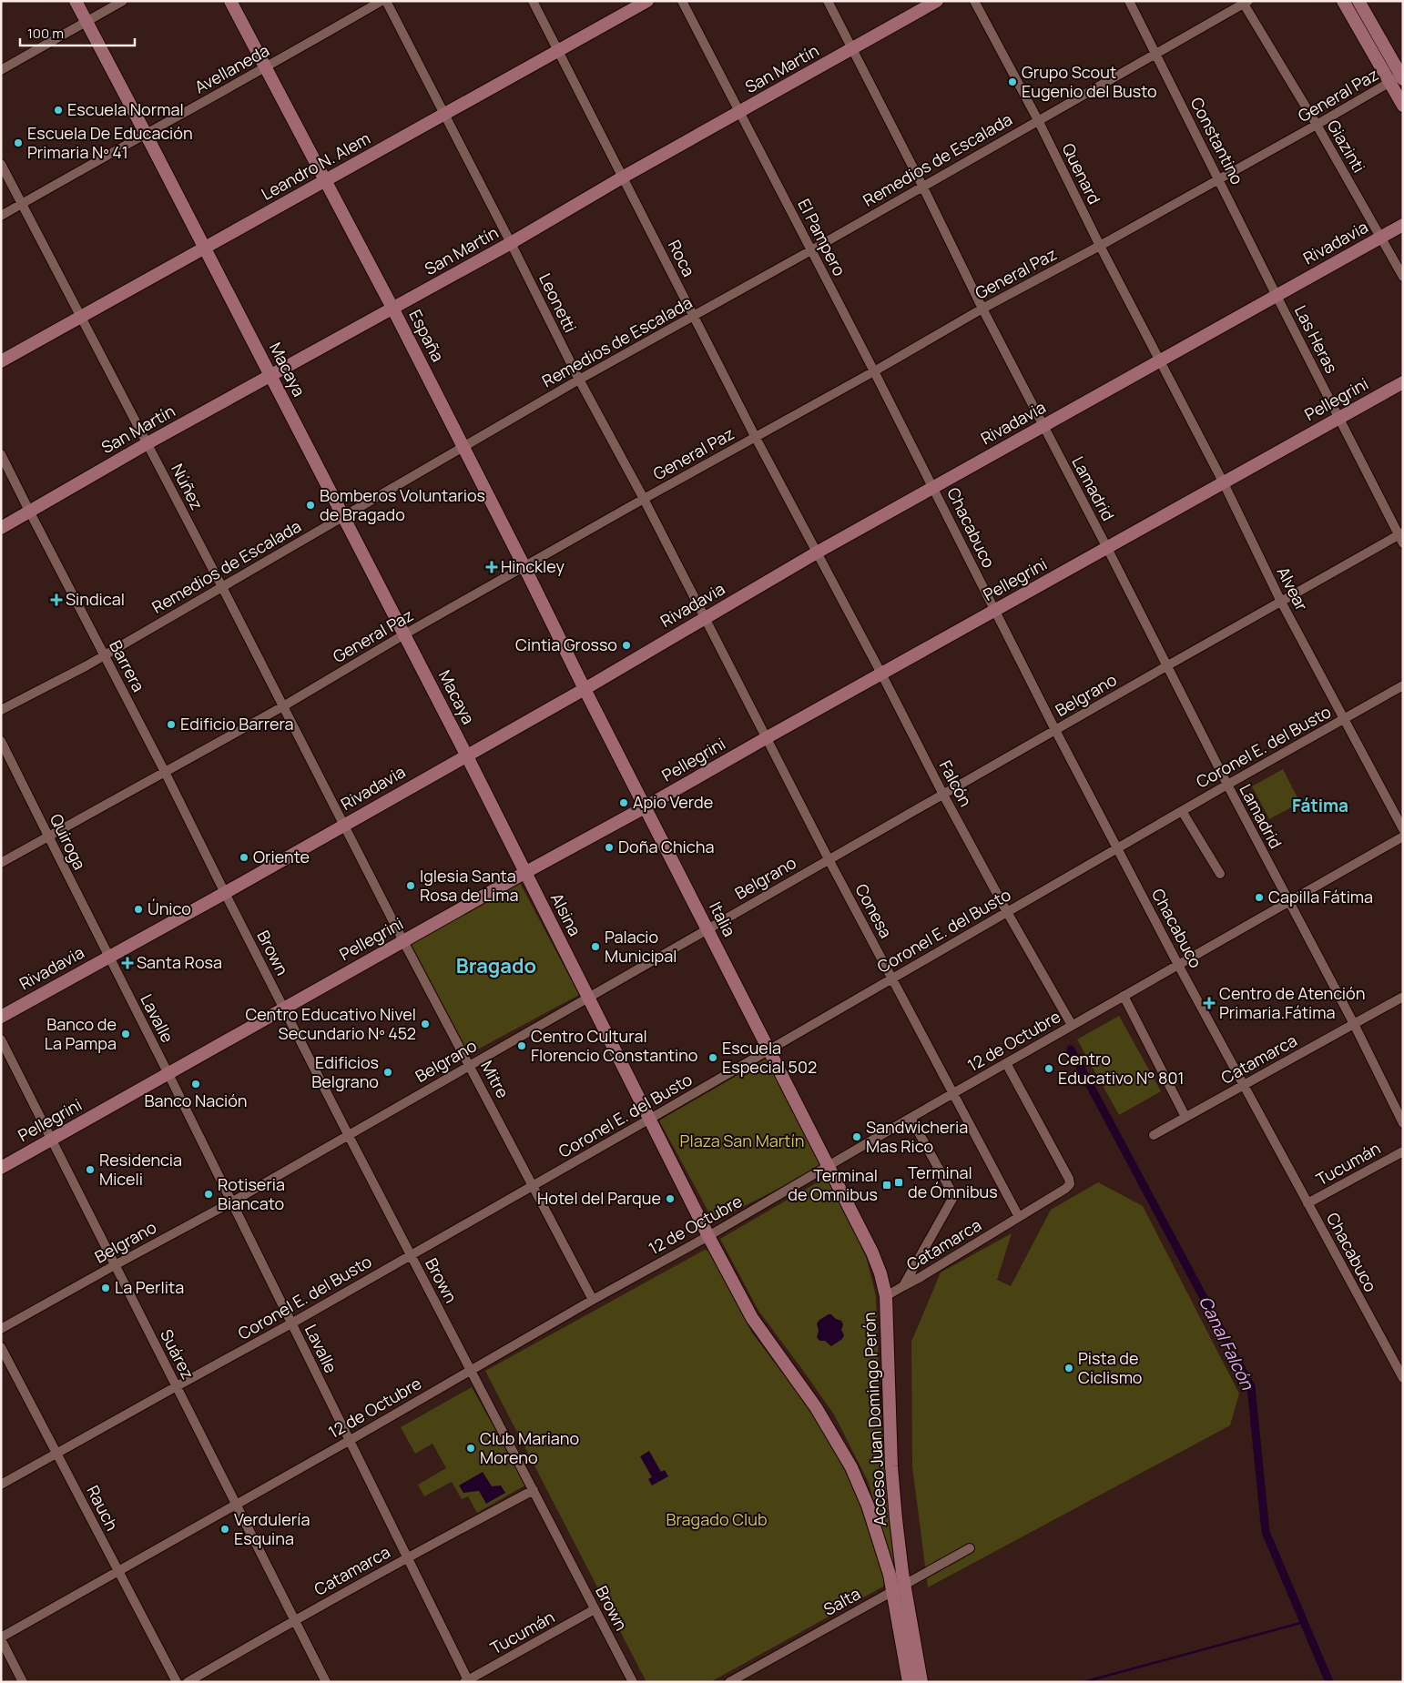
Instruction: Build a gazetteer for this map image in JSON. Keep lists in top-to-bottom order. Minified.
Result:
{"streets":{"main road":["San Martín","Leandro N. Alem","Rivadavia","España","Macaya","Pellegrini","Alsina","Italia","Acceso Juan Domingo Perón"],"street":["Avellaneda","General Paz","Constantino","Giazinti","Remedios de Escalada","Quenard","El Pampero","Roca","Leonetti","Las Heras","Núñez","Lamadrid","Chacabuco","Alvear","Barrera","Belgrano","Coronel E. del Busto","Falcón","Quiroga","Conesa","Brown","Lavalle","12 de Octubre","Catamarca","Mitre","Tucumán","Suárez","Rauch","Salta"]},"crossings":[["Avellaneda","España"],["Avellaneda","Macaya"],["Avellaneda","Núñez"],["San Martín","El Pampero"],["San Martín","Roca"],["San Martín","Leonetti"],["San Martín","España"],["San Martín","Macaya"],["San Martín","Núñez"],["San Martín","Lamadrid"],["San Martín","Barrera"],["General Paz","Constantino"],["General Paz","Giazinti"],["General Paz","Quenard"],["General Paz","El Pampero"],["General Paz","Roca"],["General Paz","Leonetti"],["General Paz","España"],["General Paz","Macaya"],["General Paz","Núñez"],["General Paz","Lamadrid"],["General Paz","Barrera"],["General Paz","Quiroga"],["Constantino","Remedios de Escalada"],["Constantino","Rivadavia"],["Constantino","Las Heras"],["Giazinti","Remedios de Escalada"],["Giazinti","Rivadavia"],["Remedios de Escalada","Quenard"],["Remedios de Escalada","El Pampero"],["Remedios de Escalada","Roca"],["Remedios de Escalada","Leonetti"],["Remedios de Escalada","España"],["Remedios de Escalada","Macaya"],["Remedios de Escalada","Núñez"],["Remedios de Escalada","Lamadrid"],["Remedios de Escalada","Barrera"],["Leandro N. Alem","Roca"],["Leandro N. Alem","Leonetti"],["Leandro N. Alem","España"],["Leandro N. Alem","Macaya"],["Leandro N. Alem","Núñez"],["Quenard","Rivadavia"],["Quenard","Alvear"],["El Pampero","Rivadavia"],["El Pampero","Chacabuco"],["Rivadavia","Roca"],["Rivadavia","Leonetti"],["Rivadavia","España"],["Rivadavia","Las Heras"],["Rivadavia","Macaya"],["Rivadavia","Núñez"],["Rivadavia","Lamadrid"],["Rivadavia","Chacabuco"],["Rivadavia","Alvear"],["Rivadavia","Barrera"],["Rivadavia","Falcón"],["Rivadavia","Quiroga"],["Rivadavia","Conesa"],["Rivadavia","Alsina"],["Rivadavia","Italia"],["Rivadavia","Brown"],["Rivadavia","Lavalle"],["Rivadavia","Mitre"],["Roca","Falcón"],["Leonetti","Conesa"],["España","Italia"],["Las Heras","Pellegrini"],["Las Heras","Belgrano"],["Macaya","Alsina"],["Pellegrini","Lamadrid"],["Pellegrini","Chacabuco"],["Pellegrini","Alvear"],["Pellegrini","Falcón"],["Pellegrini","Conesa"],["Pellegrini","Alsina"],["Pellegrini","Italia"],["Pellegrini","Brown"],["Pellegrini","Lavalle"],["Pellegrini","Mitre"],["Pellegrini","Suárez"],["Núñez","Mitre"],["Lamadrid","Belgrano"],["Lamadrid","Coronel E. del Busto"],["Lamadrid","12 de Octubre"],["Lamadrid","Catamarca"],["Chacabuco","Belgrano"],["Chacabuco","Coronel E. del Busto"],["Chacabuco","12 de Octubre"],["Chacabuco","Catamarca"],["Chacabuco","Tucumán"],["Alvear","Belgrano"],["Alvear","Coronel E. del Busto"],["Barrera","Brown"],["Belgrano","Falcón"],["Belgrano","Conesa"],["Belgrano","Alsina"],["Belgrano","Italia"],["Belgrano","Brown"],["Belgrano","Lavalle"],["Belgrano","Mitre"],["Belgrano","Suárez"],["Coronel E. del Busto","Falcón"],["Coronel E. del Busto","Conesa"],["Coronel E. del Busto","Alsina"],["Coronel E. del Busto","Italia"],["Coronel E. del Busto","Brown"],["Coronel E. del Busto","Lavalle"],["Coronel E. del Busto","Mitre"],["Coronel E. del Busto","Suárez"],["Coronel E. del Busto","Rauch"],["Falcón","12 de Octubre"],["Quiroga","Lavalle"],["Conesa","12 de Octubre"],["Conesa","Catamarca"],["Alsina","12 de Octubre"],["Alsina","Acceso Juan Domingo Perón"],["Italia","12 de Octubre"],["Italia","Acceso Juan Domingo Perón"],["Brown","12 de Octubre"],["Brown","Catamarca"],["Brown","Tucumán"],["Lavalle","12 de Octubre"],["Lavalle","Catamarca"],["Lavalle","Tucumán"],["12 de Octubre","Catamarca"],["12 de Octubre","Mitre"],["12 de Octubre","Suárez"],["12 de Octubre","Acceso Juan Domingo Perón"],["12 de Octubre","Rauch"],["Catamarca","Suárez"],["Catamarca","Acceso Juan Domingo Perón"],["Acceso Juan Domingo Perón","Salta"]],"districts":["Fátima","Bragado"],"water":["Canal Falcón"],"parks":["Plaza San Martín","Bragado Club"],"places":{"other":["Grupo Scout Eugenio del Busto","Escuela Normal","Escuela De Educación Primaria Nº 41","Bomberos Voluntarios de Bragado","Cintia Grosso","Edificio Barrera","Apio Verde","Doña Chicha","Oriente","Iglesia Santa Rosa de Lima","Capilla Fátima","Único","Palacio Municipal","Centro Educativo Nivel Secundario Nº 452","Banco de La Pampa","Centro Cultural Florencio Constantino","Escuela Especial 502","Centro Educativo N° 801","Edificios Belgrano","Banco Nación","Sandwicheria Mas Rico","Residencia Miceli","Rotiseria Biancato","Hotel del Parque","La Perlita","Pista de Ciclismo","Club Mariano Moreno","Verdulería Esquina"],"health":["Hinckley","Sindical","Santa Rosa","Centro de Atención Primaria.Fátima"],"transit":["Terminal de Ómnibus","Terminal de Omnibus"]},"scale_bar":"100 m"}
